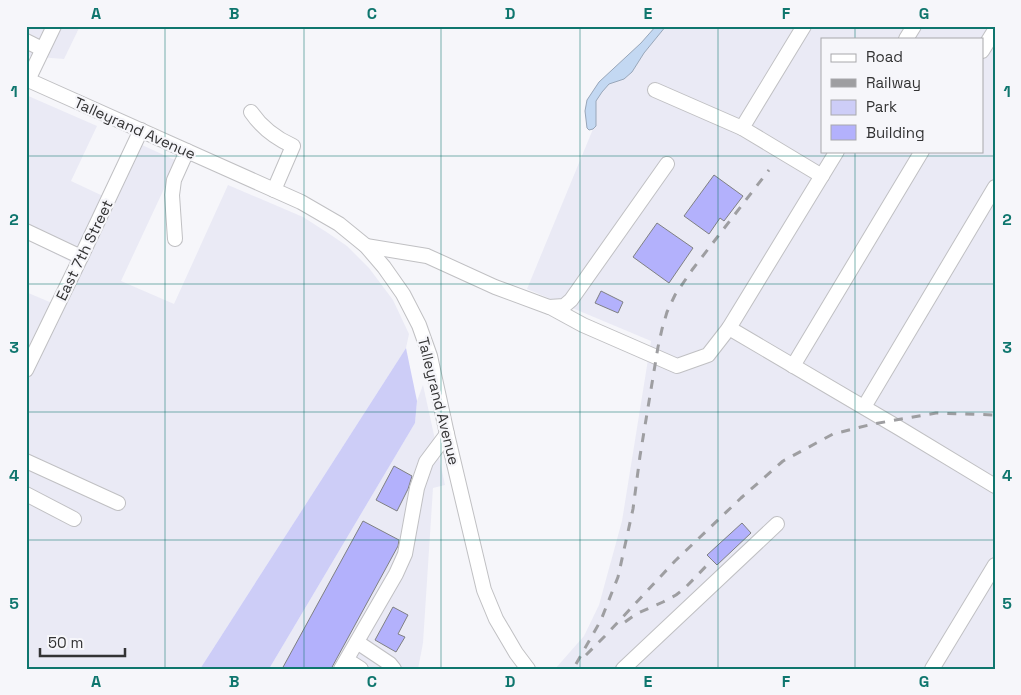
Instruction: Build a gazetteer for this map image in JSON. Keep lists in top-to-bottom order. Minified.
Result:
{"streets":{"street":["Talleyrand Avenue","East 7th Street"]},"crossings":[["Talleyrand Avenue","East 7th Street"]],"legend":["Road","Railway","Park","Building"],"scale_bar":"50 m","grid":{"columns":["A","B","C","D","E","F","G"],"rows":["1","2","3","4","5"]}}
